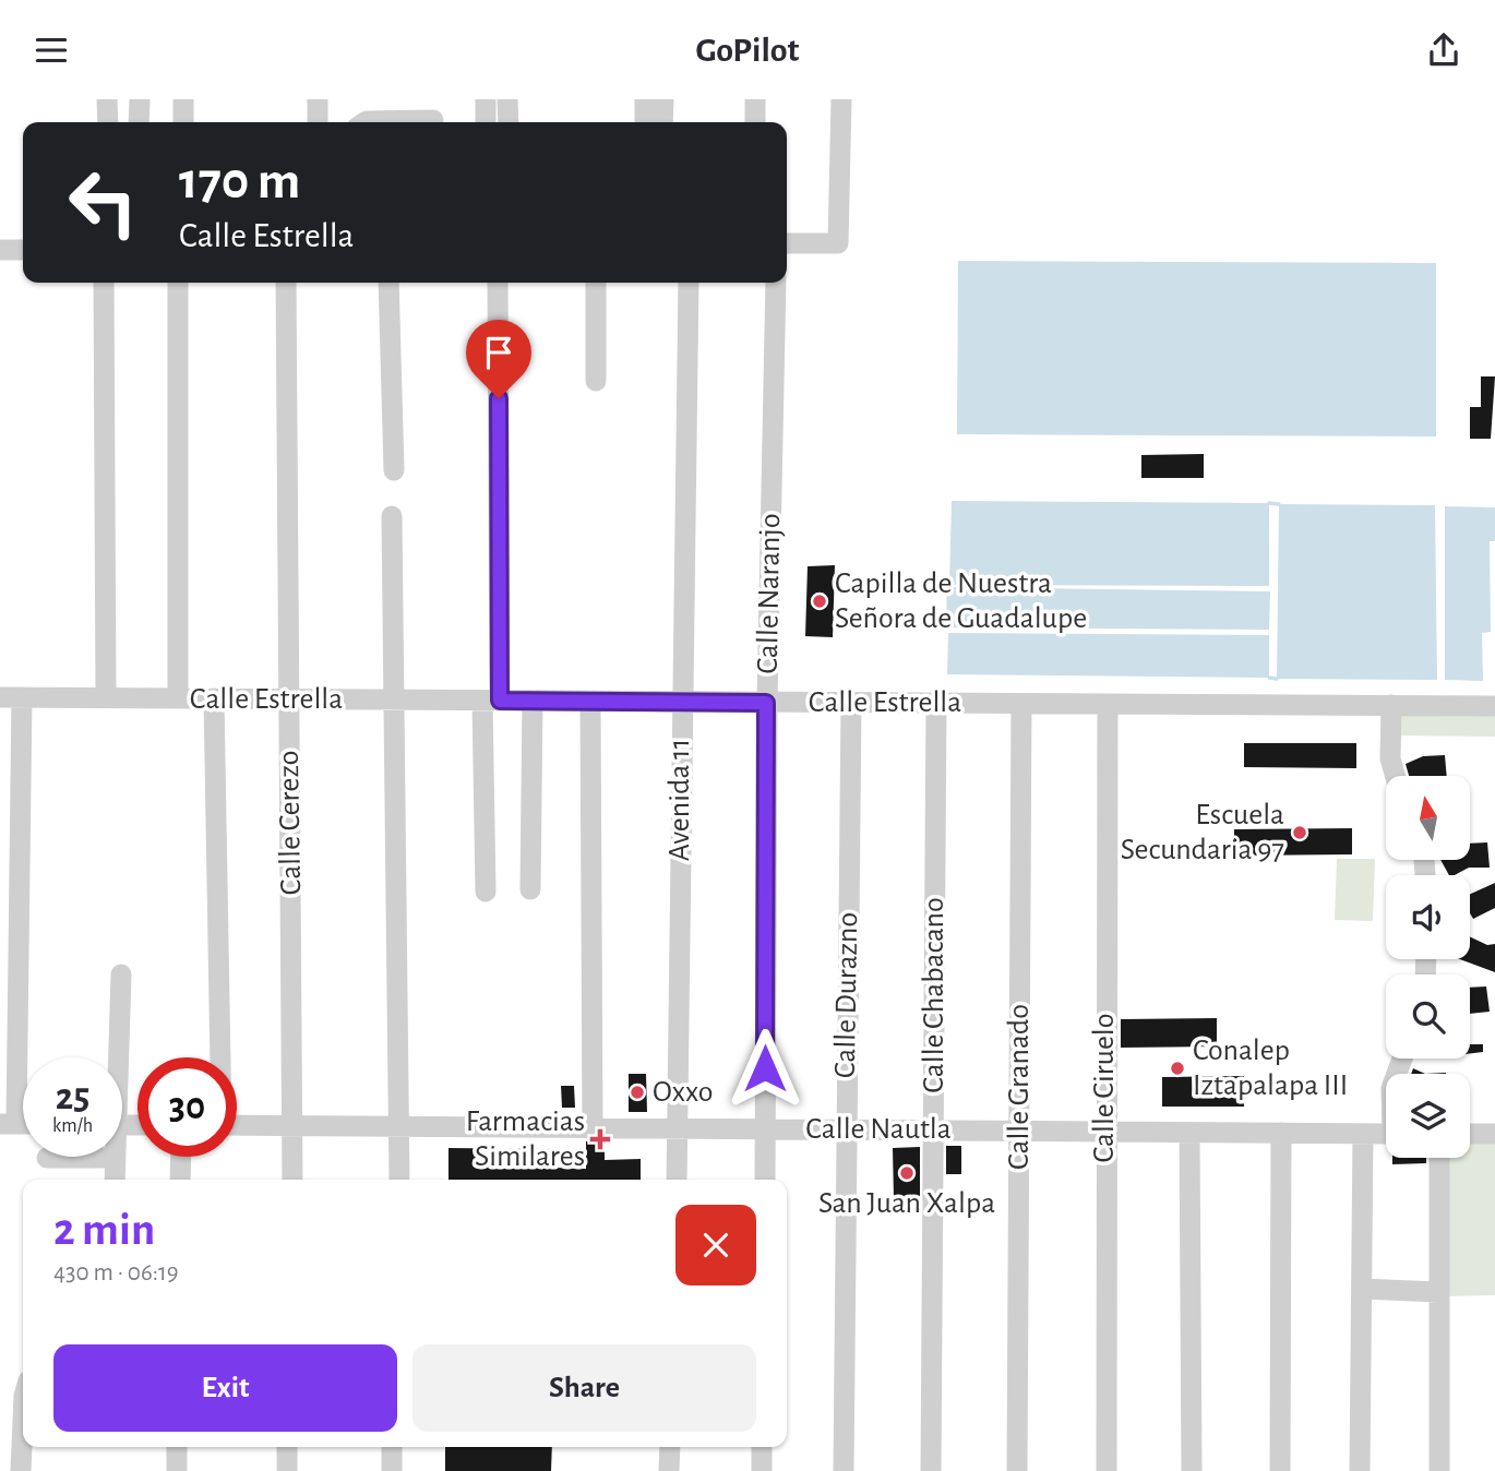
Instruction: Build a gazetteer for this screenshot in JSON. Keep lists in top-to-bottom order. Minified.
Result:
{"streets":{"street":["Calle Naranjo","Calle Estrella","Avenida 11","Calle Cerezo","Calle Durazno","Calle Chabacano","Calle Granado","Calle Ciruelo","Calle Nautla"]},"crossings":[["Calle Naranjo","Calle Estrella"],["Calle Naranjo","Calle Nautla"],["Calle Estrella","Avenida 11"],["Calle Estrella","Calle Cerezo"],["Calle Estrella","Calle Durazno"],["Calle Estrella","Calle Chabacano"],["Calle Estrella","Calle Granado"],["Calle Estrella","Calle Ciruelo"],["Avenida 11","Calle Nautla"],["Calle Cerezo","Calle Nautla"],["Calle Durazno","Calle Nautla"],["Calle Chabacano","Calle Nautla"],["Calle Granado","Calle Nautla"],["Calle Ciruelo","Calle Nautla"]],"places":{"other":["Capilla de Nuestra Señora de Guadalupe","Escuela Secundaria 97","Conalep Iztapalapa III","Oxxo","San Juan Xalpa"],"health":["Farmacias Similares"]},"north":"top","page":{"header":"GoPilot","turn":["170 m","Calle Estrella"],"speed":"25 km/h","limit":"30","heading":["2 min","430 m · 06:19"],"buttons":["Exit","Share"]}}
